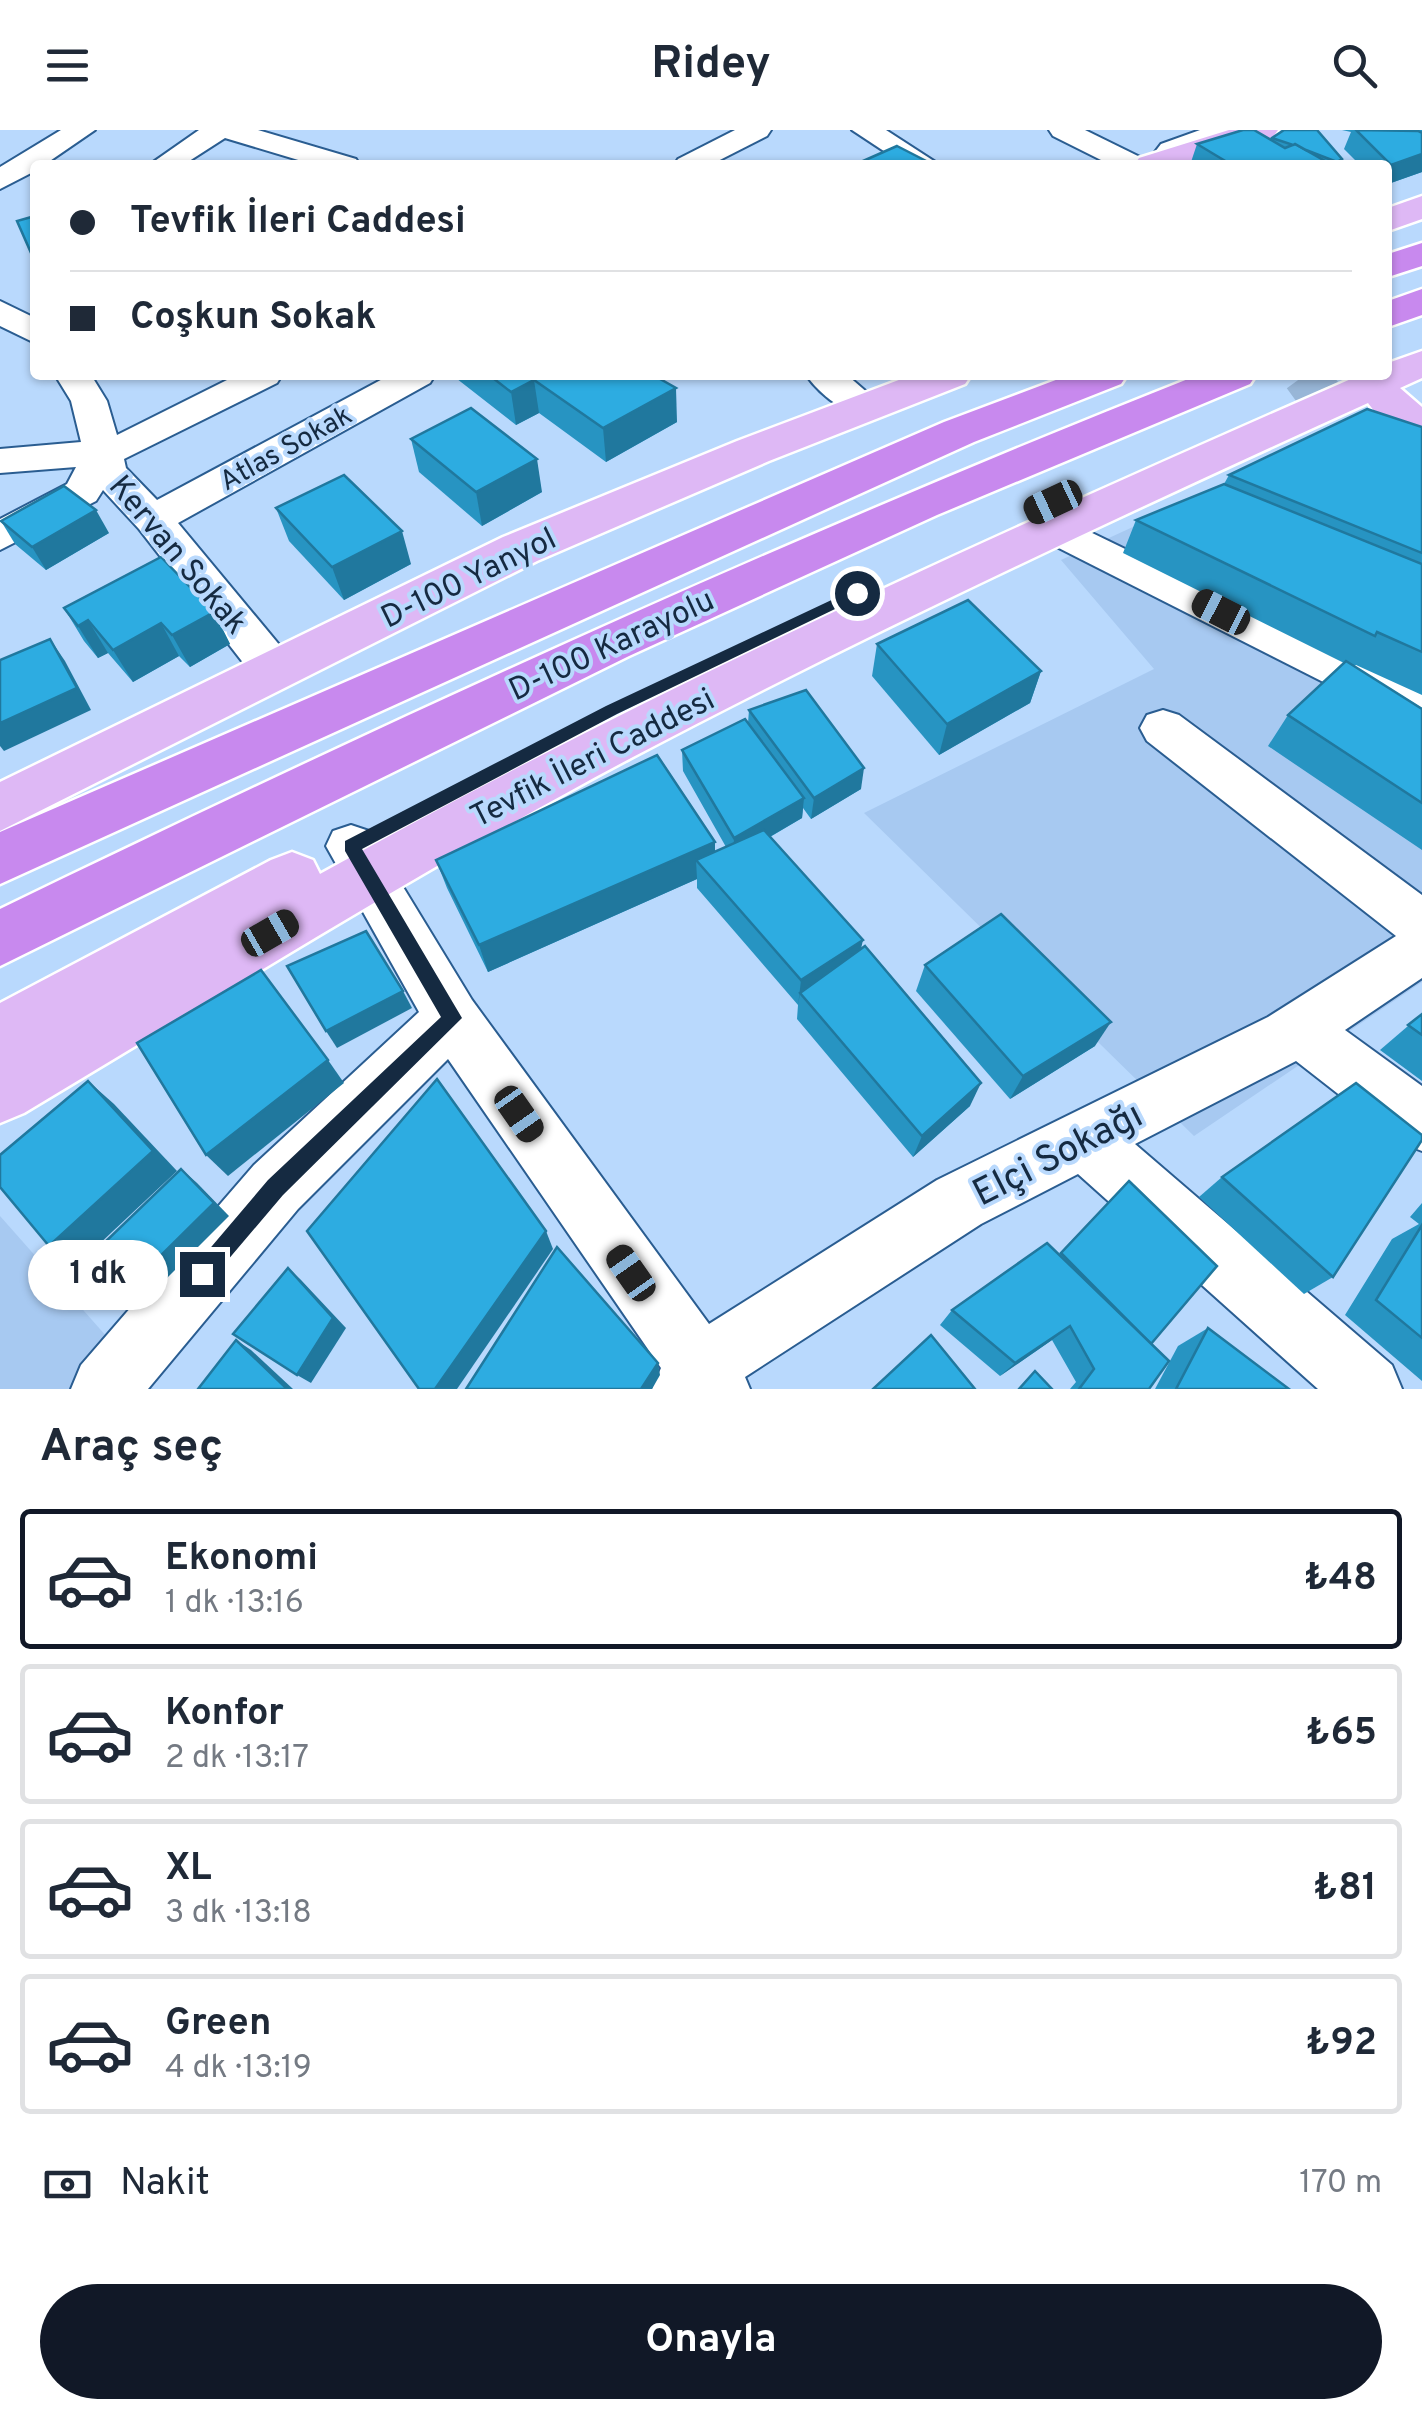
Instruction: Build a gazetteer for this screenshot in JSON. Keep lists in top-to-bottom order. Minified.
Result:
{"streets":{"highway":["D-100 Karayolu"],"main road":["D-100 Yanyol","Tevfik İleri Caddesi"],"street":["Atlas Sokak","Kervan Sokak","Elçi Sokağı"]},"crossings":[["Atlas Sokak","Kervan Sokak"],["Kervan Sokak","D-100 Yanyol"]],"page":{"header":"Ridey","banner":["Tevfik İleri Caddesi","Coşkun Sokak"],"bubble":"1 dk","heading":"Araç seç","list":[{"name":"Ekonomi","note":"1 dk · 13:16","value":"₺48"},{"name":"Konfor","note":"2 dk · 13:17","value":"₺65"},{"name":"XL","note":"3 dk · 13:18","value":"₺81"},{"name":"Green","note":"4 dk · 13:19","value":"₺92"}],"pay":["Nakit","170 m"],"buttons":"Onayla"}}
